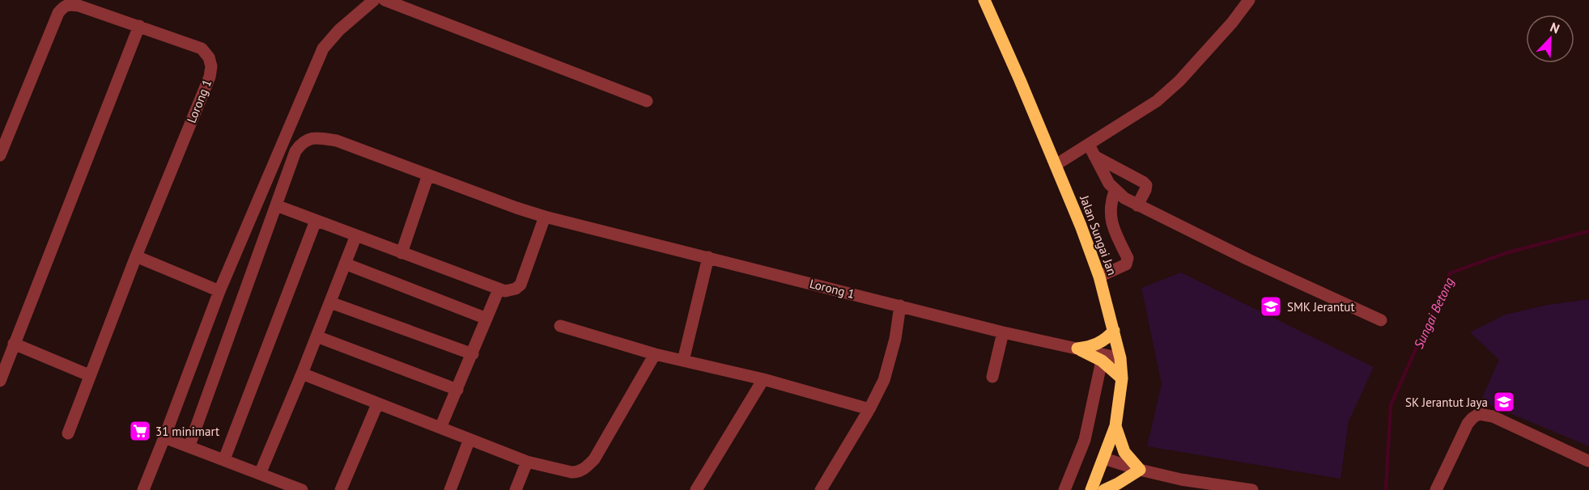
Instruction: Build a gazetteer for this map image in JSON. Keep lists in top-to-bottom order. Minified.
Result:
{"streets":{"main road":["Jalan Sungai Jan"],"street":["Lorong 1"]},"crossings":[["Lorong 1","Jalan Sungai Jan"]],"water":["Sungai Betong"],"places":{"school or university":["SMK Jerantut","SK Jerantut Jaya"],"supermarket":["31 minimart"]},"north":"top right"}
